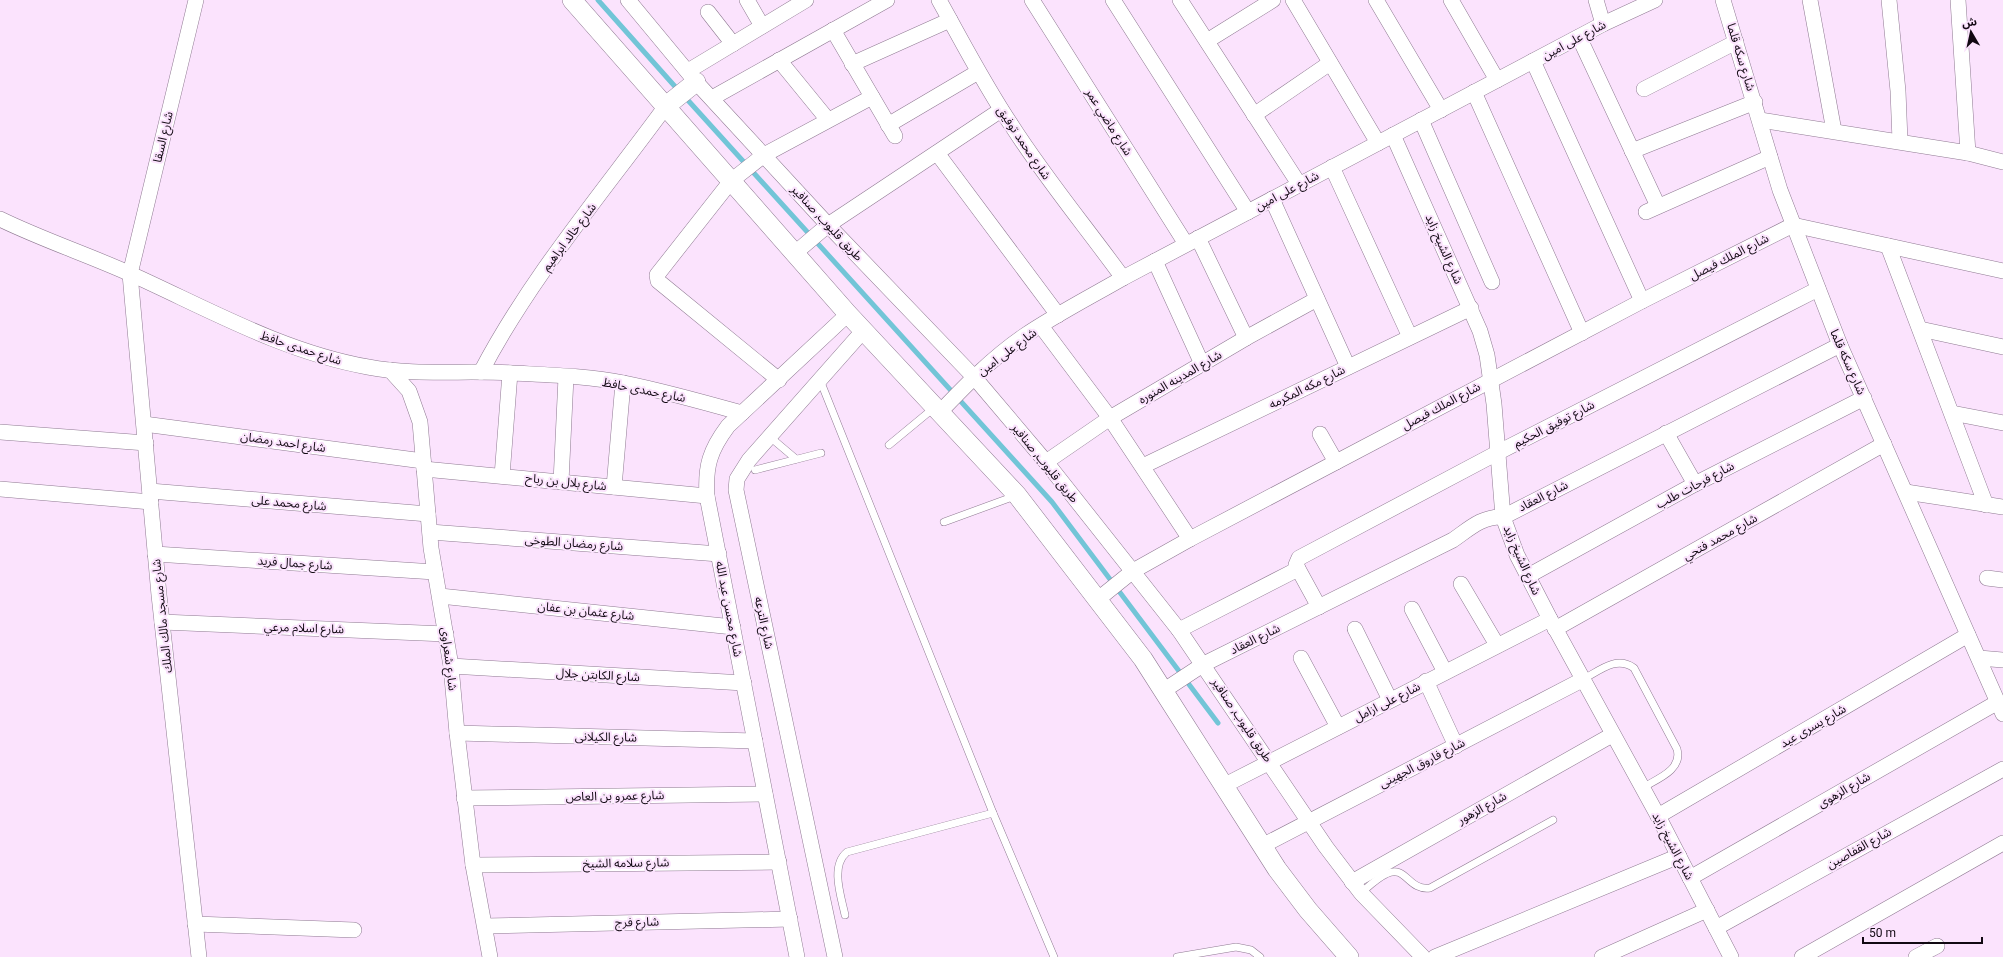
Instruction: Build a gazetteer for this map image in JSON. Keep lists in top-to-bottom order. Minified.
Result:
{"streets":{"street":["شارع على امين","شارع سكه قلما","شارع ماضي عمر","شارع السقا","شارع محمد توفيق","طريق قليوب, صنافير","شارع خالد ابراهيم","شارع الشيخ زايد","شارع الملك فيصل","شارع حمدى حافظ","شارع المدينه المنوره","شارع مكه المكرمه","شارع توفيق الحكيم","شارع احمد رمضان","شارع بلال بن رباح","شارع فرحات طلب","شارع العقاد","شارع محمد على","شارع محمد فتحي","شارع رمضان الطوخى","شارع جمال فريد","شارع محسن عبد الله","شارع عثمان بن عفان","شارع مسجد مالك الملك","شارع الترعه","شارع اسلام مرعي","شارع شعراوى","شارع الكابتن جلال","شارع على ازامل","شارع يسرى عيد","شارع الكيلانى","شارع فاروق الجهينى","شارع الزهوى","شارع عمرو بن العاص","شارع الزهور","شارع القفاصين","شارع سلامه الشيخ","شارع فرج"]},"crossings":[["شارع على امين","شارع ماضي عمر"],["شارع على امين","شارع محمد توفيق"],["شارع على امين","طريق قليوب, صنافير"],["شارع على امين","شارع الشيخ زايد"],["شارع سكه قلما","شارع الملك فيصل"],["شارع سكه قلما","شارع توفيق الحكيم"],["شارع سكه قلما","شارع فرحات طلب"],["شارع سكه قلما","شارع العقاد"],["شارع سكه قلما","شارع محمد فتحي"],["شارع سكه قلما","شارع يسرى عيد"],["شارع سكه قلما","شارع الزهوى"],["شارع ماضي عمر","شارع المدينه المنوره"],["شارع السقا","شارع حمدى حافظ"],["شارع السقا","شارع مسجد مالك الملك"],["طريق قليوب, صنافير","شارع الملك فيصل"],["طريق قليوب, صنافير","شارع المدينه المنوره"],["طريق قليوب, صنافير","شارع توفيق الحكيم"],["طريق قليوب, صنافير","شارع العقاد"],["طريق قليوب, صنافير","شارع على ازامل"],["طريق قليوب, صنافير","شارع فاروق الجهينى"],["طريق قليوب, صنافير","شارع الزهور"],["شارع خالد ابراهيم","شارع حمدى حافظ"],["شارع الشيخ زايد","شارع الملك فيصل"],["شارع الشيخ زايد","شارع مكه المكرمه"],["شارع الشيخ زايد","شارع توفيق الحكيم"],["شارع الشيخ زايد","شارع فرحات طلب"],["شارع الشيخ زايد","شارع العقاد"],["شارع الشيخ زايد","شارع محمد فتحي"],["شارع الشيخ زايد","شارع على ازامل"],["شارع الشيخ زايد","شارع يسرى عيد"],["شارع الشيخ زايد","شارع فاروق الجهينى"],["شارع الشيخ زايد","شارع الزهوى"],["شارع الشيخ زايد","شارع الزهور"],["شارع الشيخ زايد","شارع القفاصين"],["شارع حمدى حافظ","شارع محسن عبد الله"],["شارع حمدى حافظ","شارع مسجد مالك الملك"],["شارع حمدى حافظ","شارع شعراوى"],["شارع احمد رمضان","شارع بلال بن رباح"],["شارع احمد رمضان","شارع مسجد مالك الملك"],["شارع احمد رمضان","شارع شعراوى"],["شارع بلال بن رباح","شارع محسن عبد الله"],["شارع بلال بن رباح","شارع شعراوى"],["شارع محمد على","شارع مسجد مالك الملك"],["شارع محمد على","شارع شعراوى"],["شارع محمد فتحي","شارع على ازامل"],["شارع رمضان الطوخى","شارع محسن عبد الله"],["شارع رمضان الطوخى","شارع شعراوى"],["شارع جمال فريد","شارع مسجد مالك الملك"],["شارع جمال فريد","شارع شعراوى"],["شارع محسن عبد الله","شارع عثمان بن عفان"],["شارع محسن عبد الله","شارع الكابتن جلال"],["شارع محسن عبد الله","شارع الكيلانى"],["شارع محسن عبد الله","شارع عمرو بن العاص"],["شارع محسن عبد الله","شارع سلامه الشيخ"],["شارع محسن عبد الله","شارع فرج"],["شارع عثمان بن عفان","شارع شعراوى"],["شارع مسجد مالك الملك","شارع اسلام مرعي"],["شارع اسلام مرعي","شارع شعراوى"],["شارع شعراوى","شارع الكابتن جلال"],["شارع شعراوى","شارع الكيلانى"],["شارع شعراوى","شارع عمرو بن العاص"],["شارع شعراوى","شارع سلامه الشيخ"],["شارع شعراوى","شارع فرج"]],"scale_bar":"50 m","north":"top"}
